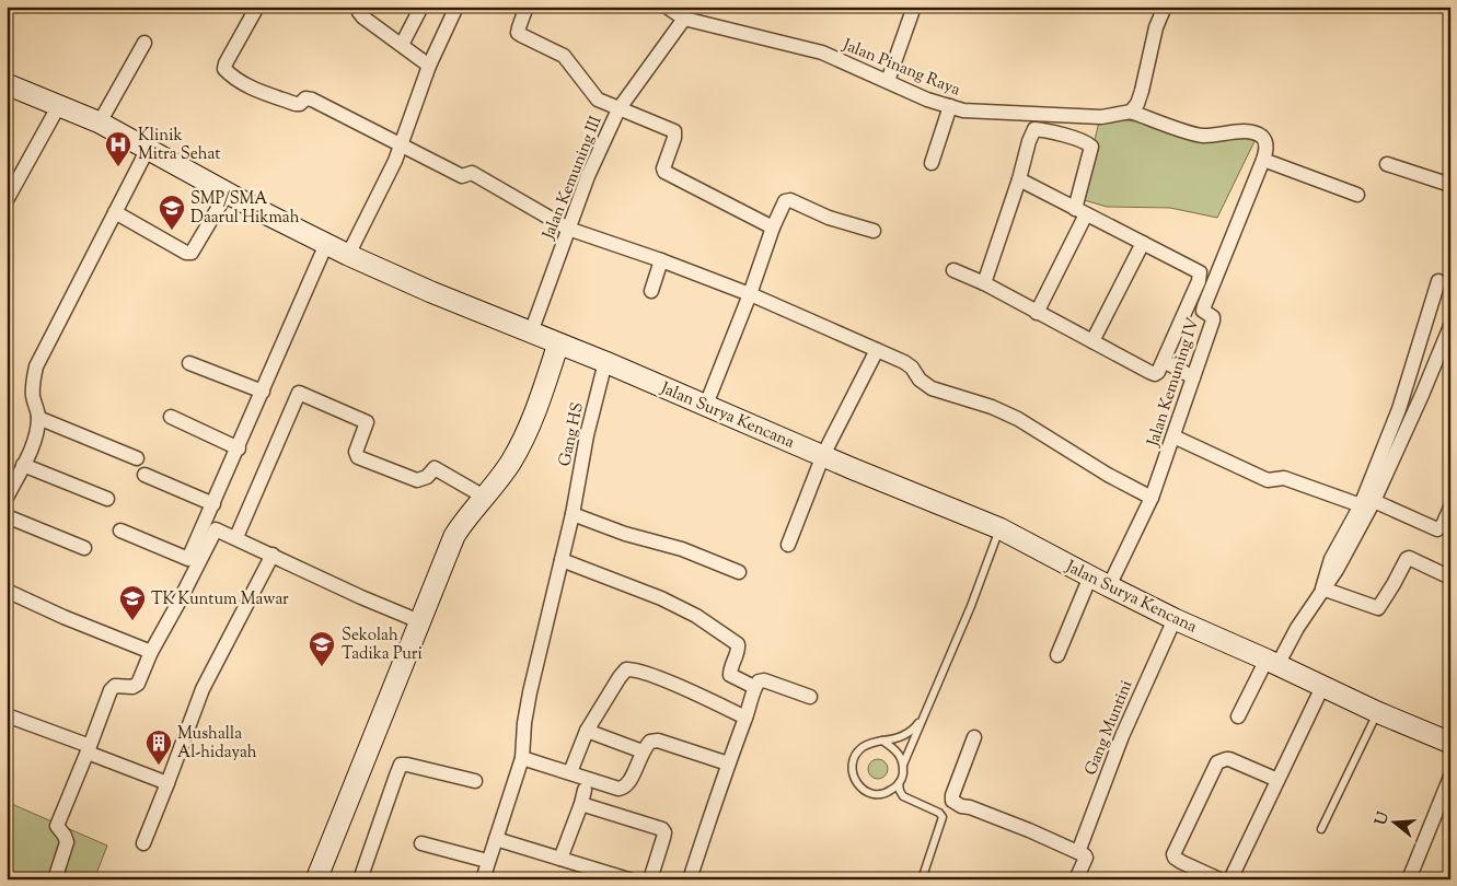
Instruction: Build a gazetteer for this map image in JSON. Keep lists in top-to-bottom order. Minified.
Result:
{"streets":{"main road":["Jalan Surya Kencana"],"street":["Jalan Pinang Raya","Jalan Kemuning III","Jalan Kemuning IV","Gang HS","Gang Muntini"]},"crossings":[["Jalan Pinang Raya","Jalan Kemuning III"],["Jalan Kemuning III","Jalan Surya Kencana"],["Jalan Kemuning IV","Jalan Surya Kencana"],["Jalan Surya Kencana","Gang HS"],["Jalan Surya Kencana","Gang Muntini"]],"places":{"hospital":["Klinik Mitra Sehat"],"school or university":["SMP/SMA Daarul Hikmah","TK Kuntum Mawar","Sekolah Tadika Puri"],"building":["Mushalla Al-hidayah"]},"north":"left"}
